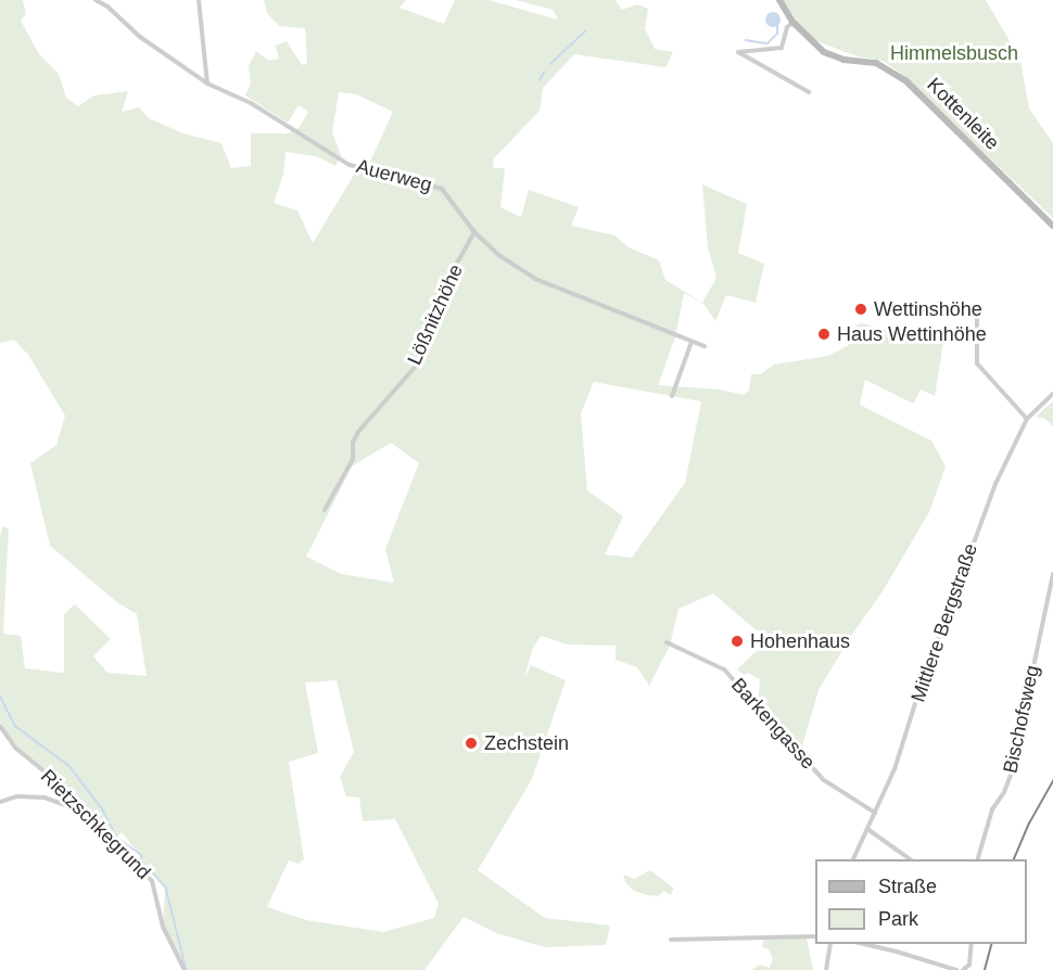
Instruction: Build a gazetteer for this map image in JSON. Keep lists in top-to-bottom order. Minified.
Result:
{"streets":{"street":["Kottenleite","Auerweg","Lößnitzhöhe","Mittlere Bergstraße","Bischofsweg","Barkengasse","Rietzschkegrund"]},"crossings":[["Auerweg","Lößnitzhöhe"],["Mittlere Bergstraße","Barkengasse"]],"parks":["Himmelsbusch"],"places":["Wettinshöhe","Haus Wettinhöhe","Hohenhaus","Zechstein"],"legend":["Straße","Park"]}
